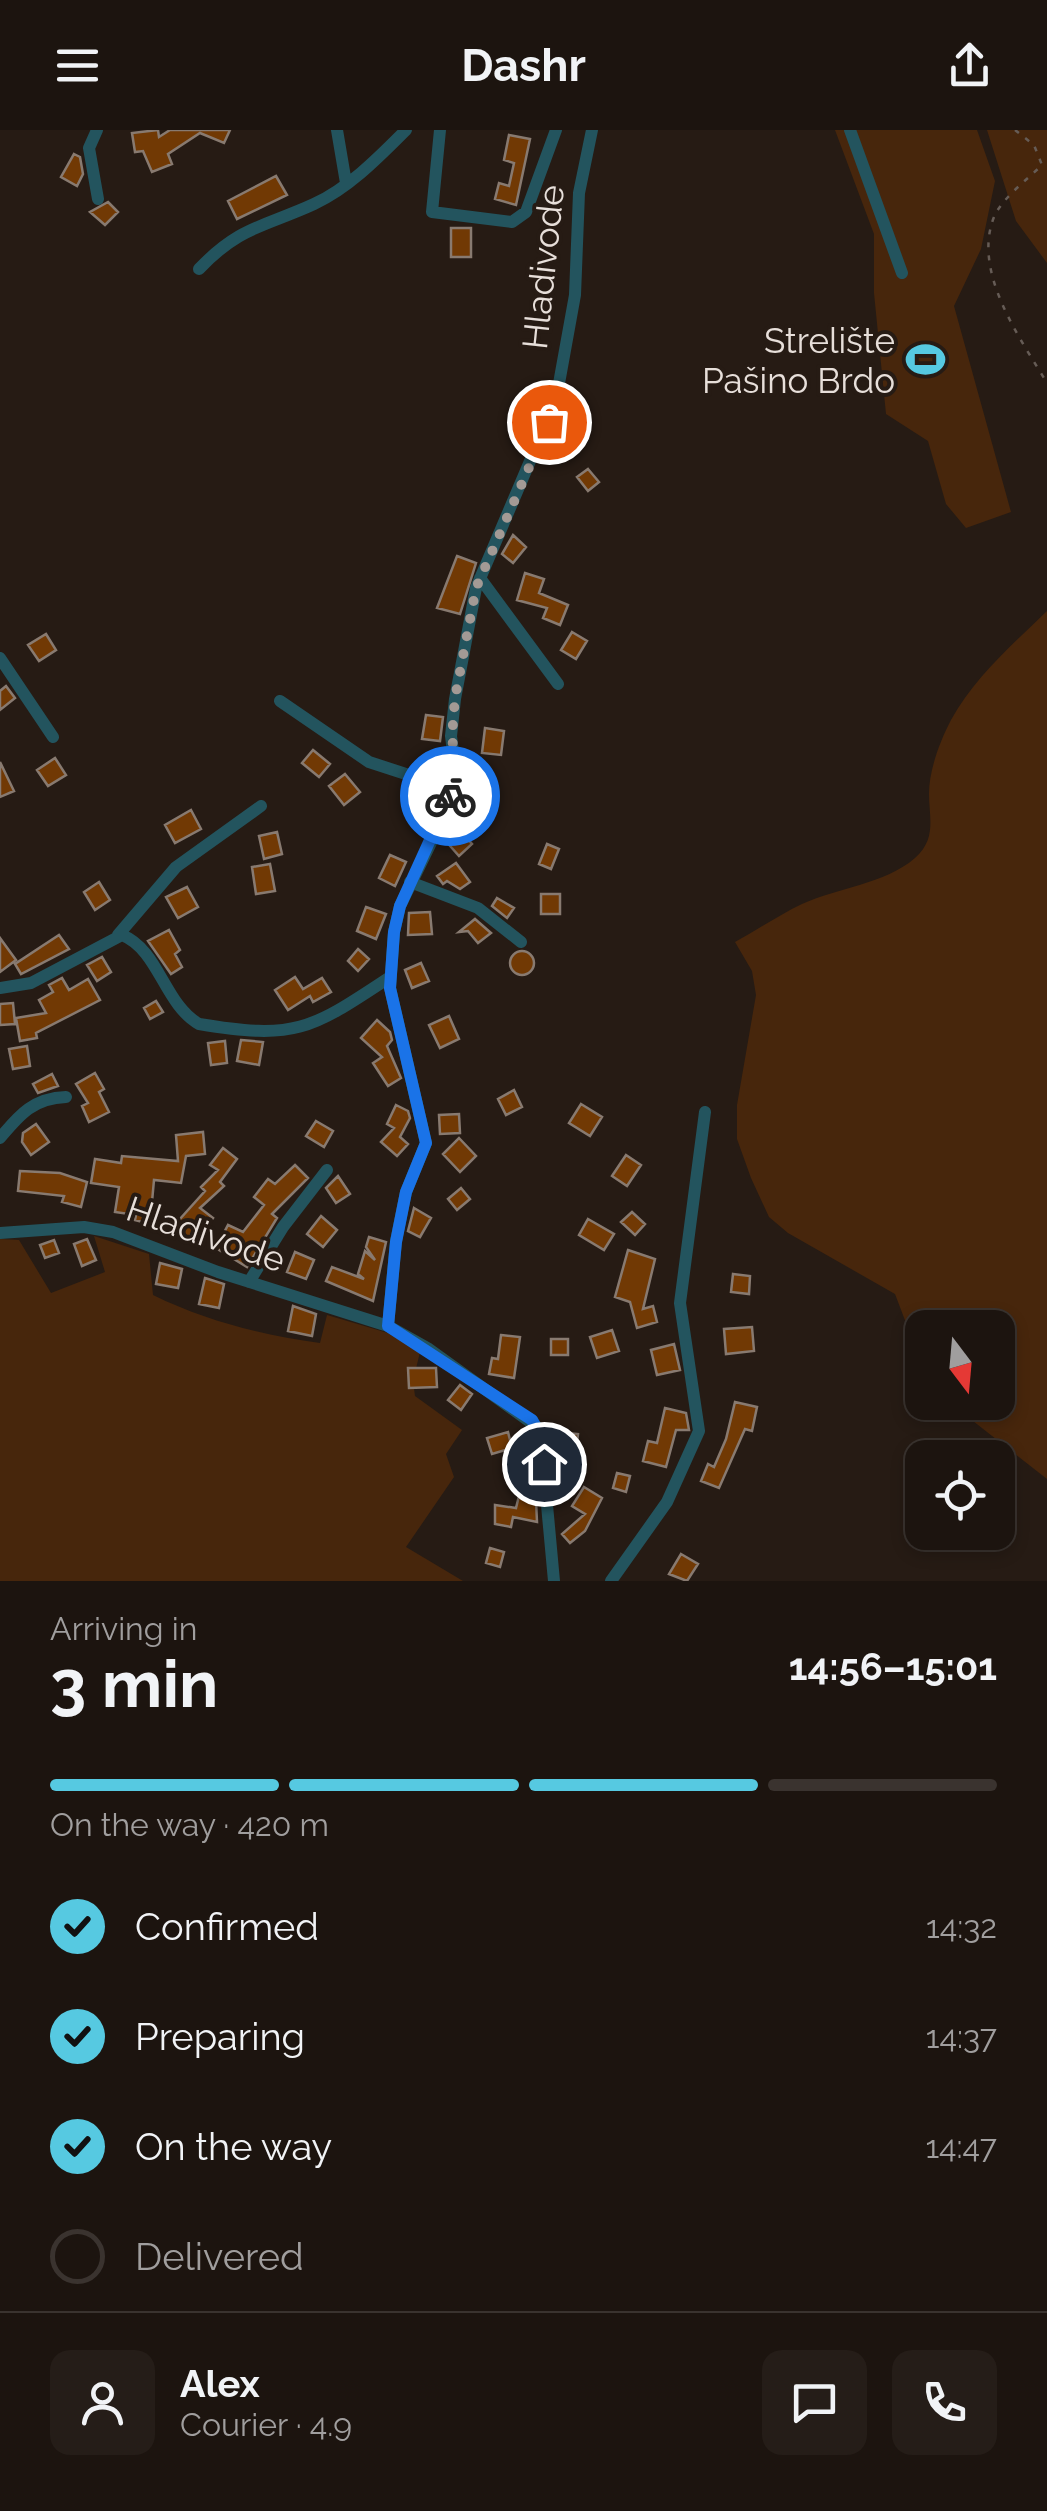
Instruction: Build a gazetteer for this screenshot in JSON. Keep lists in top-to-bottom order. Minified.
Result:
{"streets":{"street":["Hladivode"]},"places":{"sports":["Strelište Pašino Brdo"]},"north":"bottom","page":{"header":"Dashr","heading":["3 min","Arriving in","14:56–15:01"],"panel":["Alex","Courier · 4.9"],"bar":"On the way · 420 m","list":[["Confirmed","14:32"],["Preparing","14:37"],["On the way","14:47"],"Delivered"]}}
